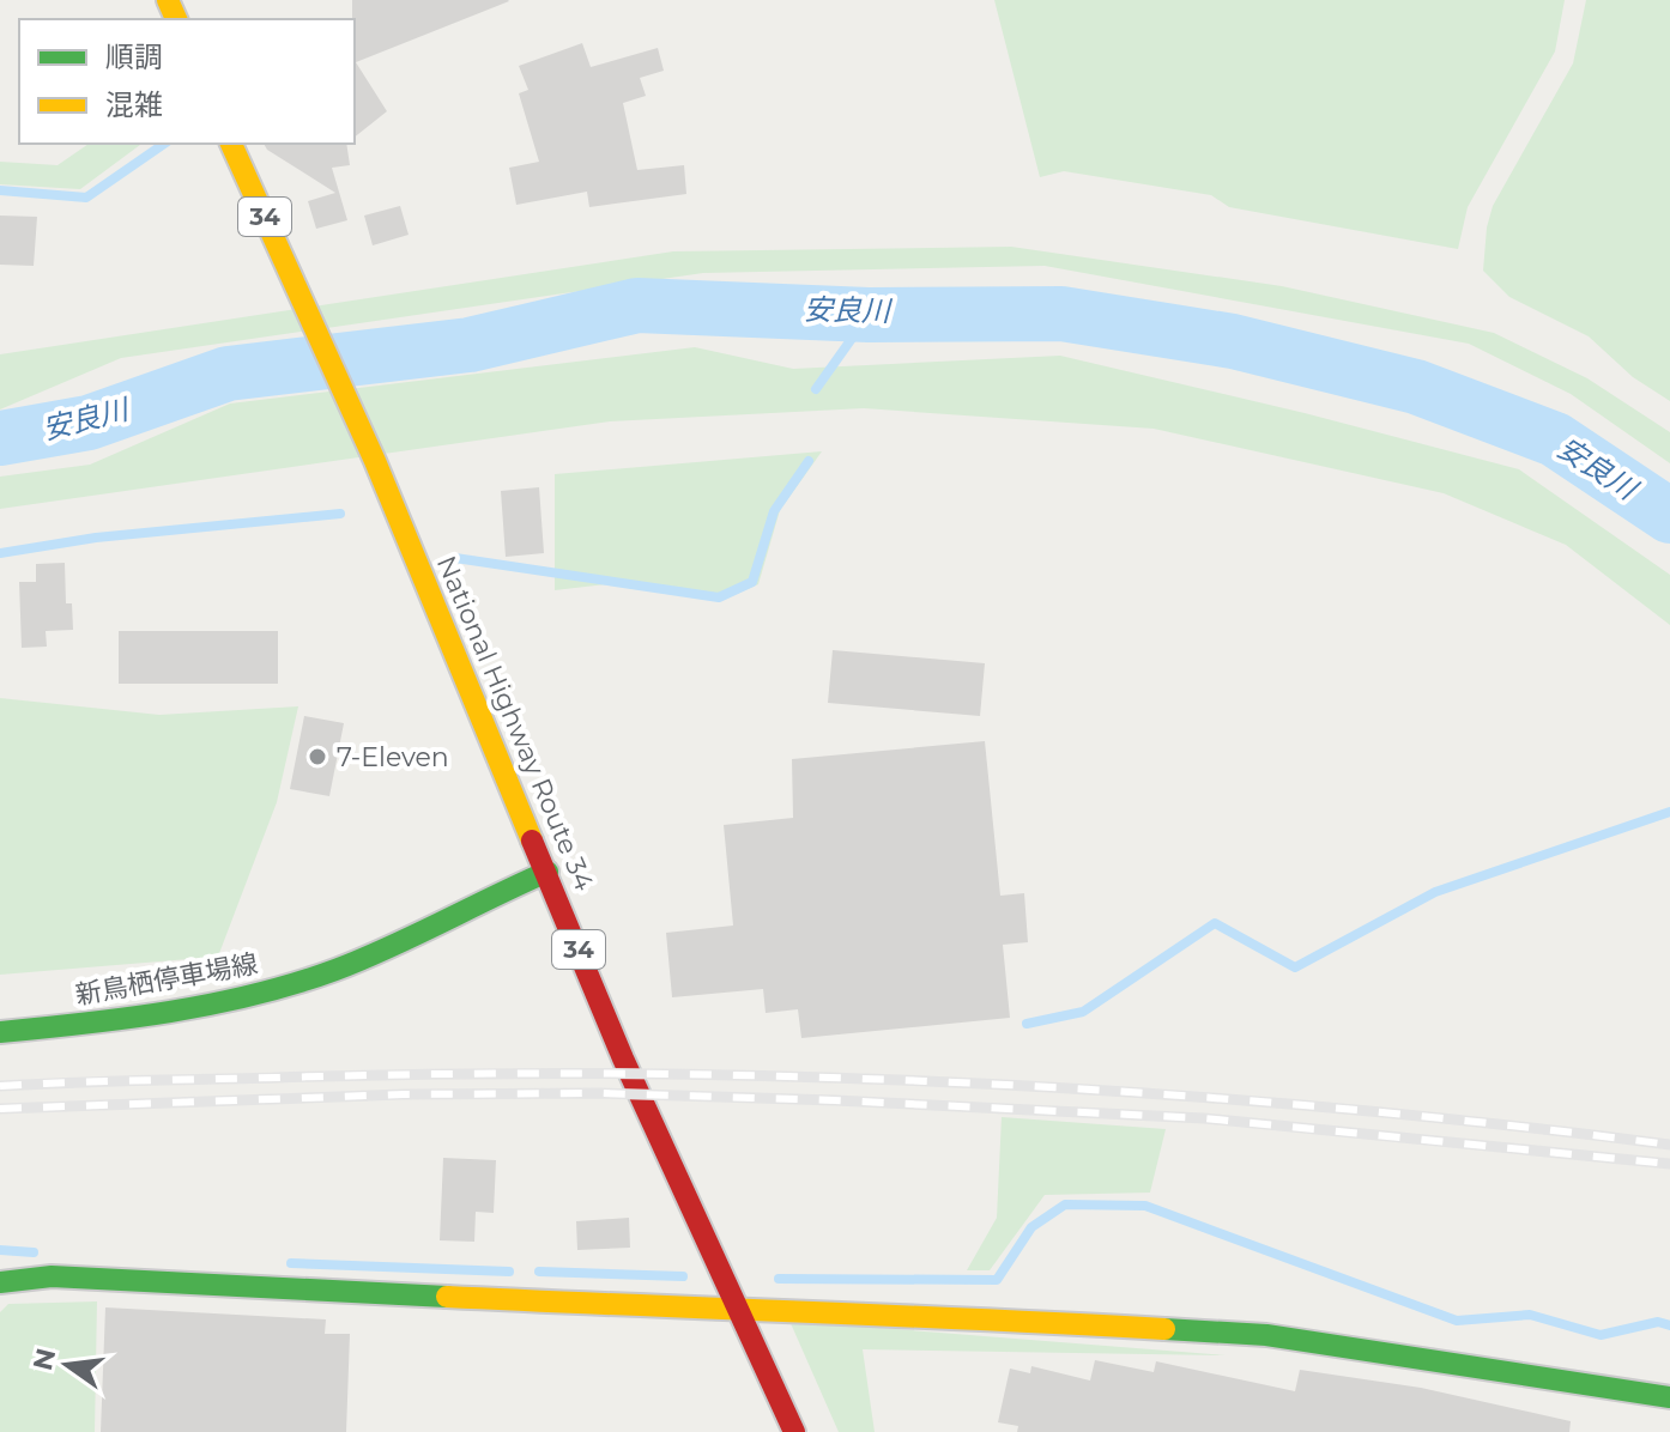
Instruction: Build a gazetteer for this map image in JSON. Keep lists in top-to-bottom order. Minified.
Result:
{"streets":{"main road":["34","National Highway Route 34","新鳥栖停車場線"]},"crossings":[["National Highway Route 34","新鳥栖停車場線"]],"water":["安良川"],"places":["7-Eleven"],"legend":["順調","混雑"],"north":"left"}
